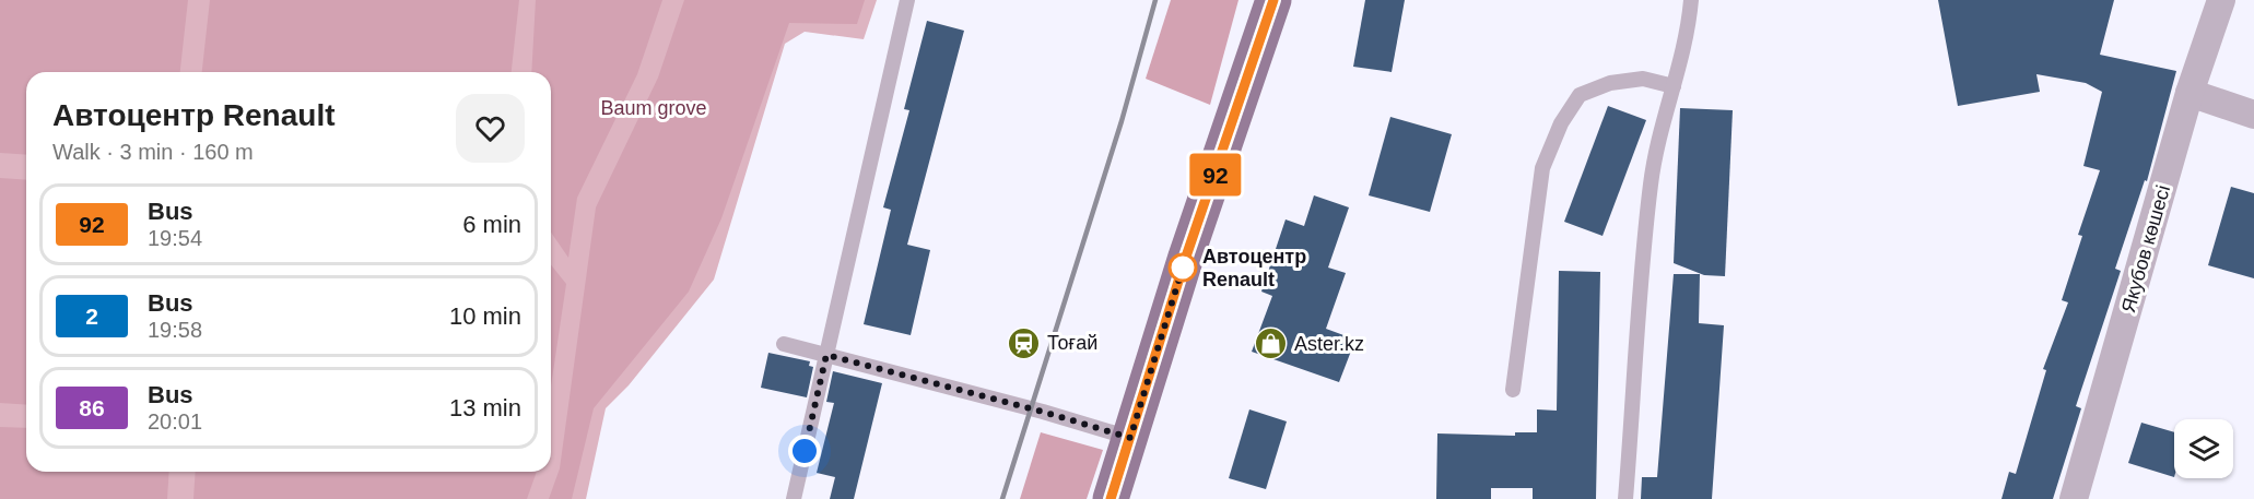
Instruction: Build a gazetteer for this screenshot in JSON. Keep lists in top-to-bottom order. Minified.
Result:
{"streets":{"street":["Якубов көшесі"]},"parks":["Baum grove"],"places":{"other":["Автоцентр Renault"],"station":["Тоғай"],"shop":["Aster.kz"]},"lines":["bus line 92"],"page":{"on_map":"92","heading":["Автоцентр Renault","Walk · 3 min · 160 m"],"list":[{"mark":"92","name":"Bus","note":"19:54","value":"6 min"},{"mark":"2","name":"Bus","note":"19:58","value":"10 min"},{"mark":"86","name":"Bus","note":"20:01","value":"13 min"}]}}
